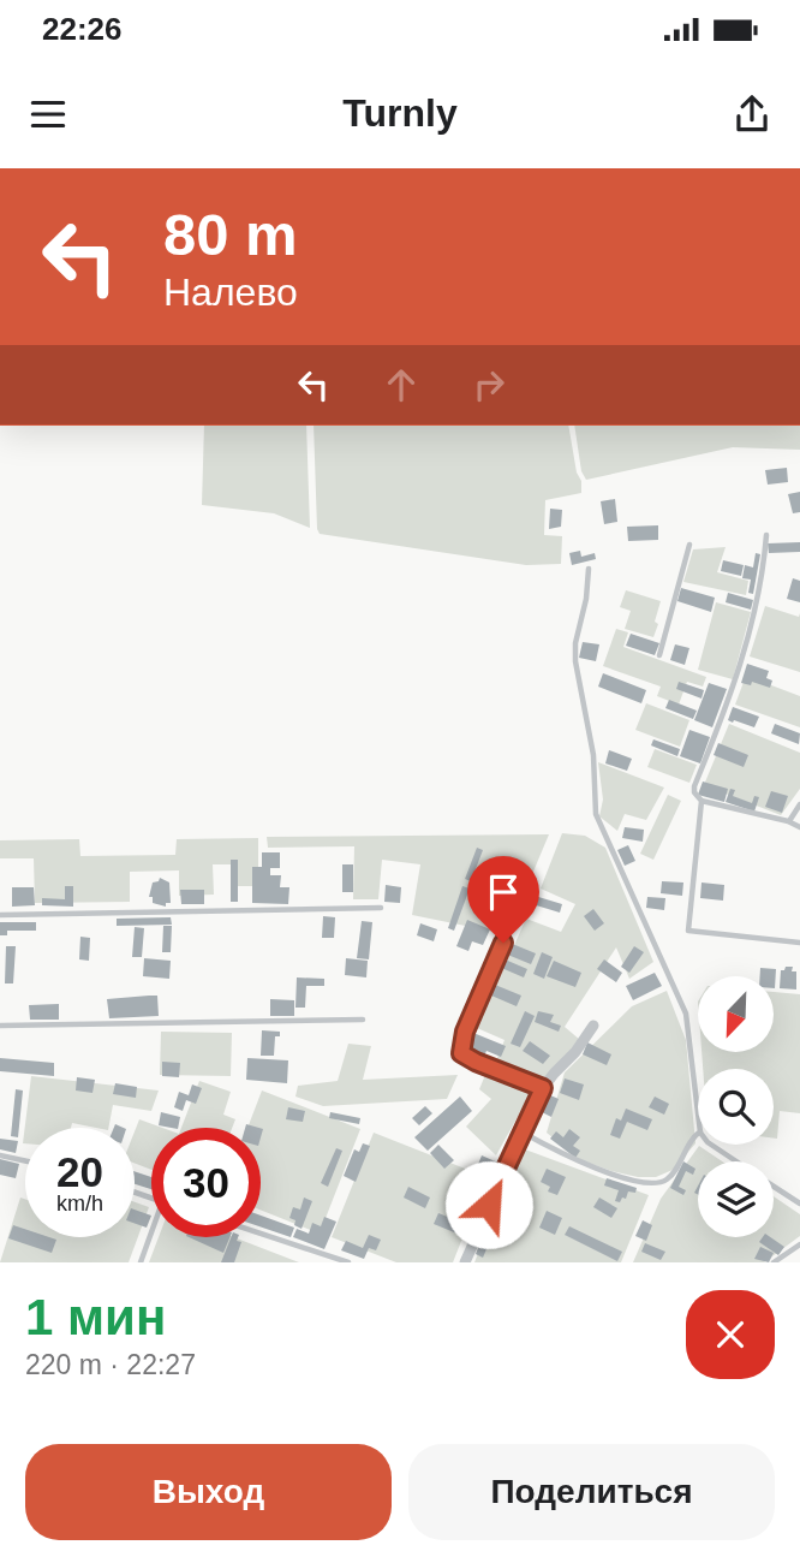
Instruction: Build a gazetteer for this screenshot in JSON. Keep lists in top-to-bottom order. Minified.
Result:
{"north":"bottom left","page":{"status":"22:26","header":"Turnly","turn":["80 m","Налево"],"speed":"20 km/h","limit":"30","heading":["1 мин","220 m · 22:27"],"buttons":["Выход","Поделиться"]}}
